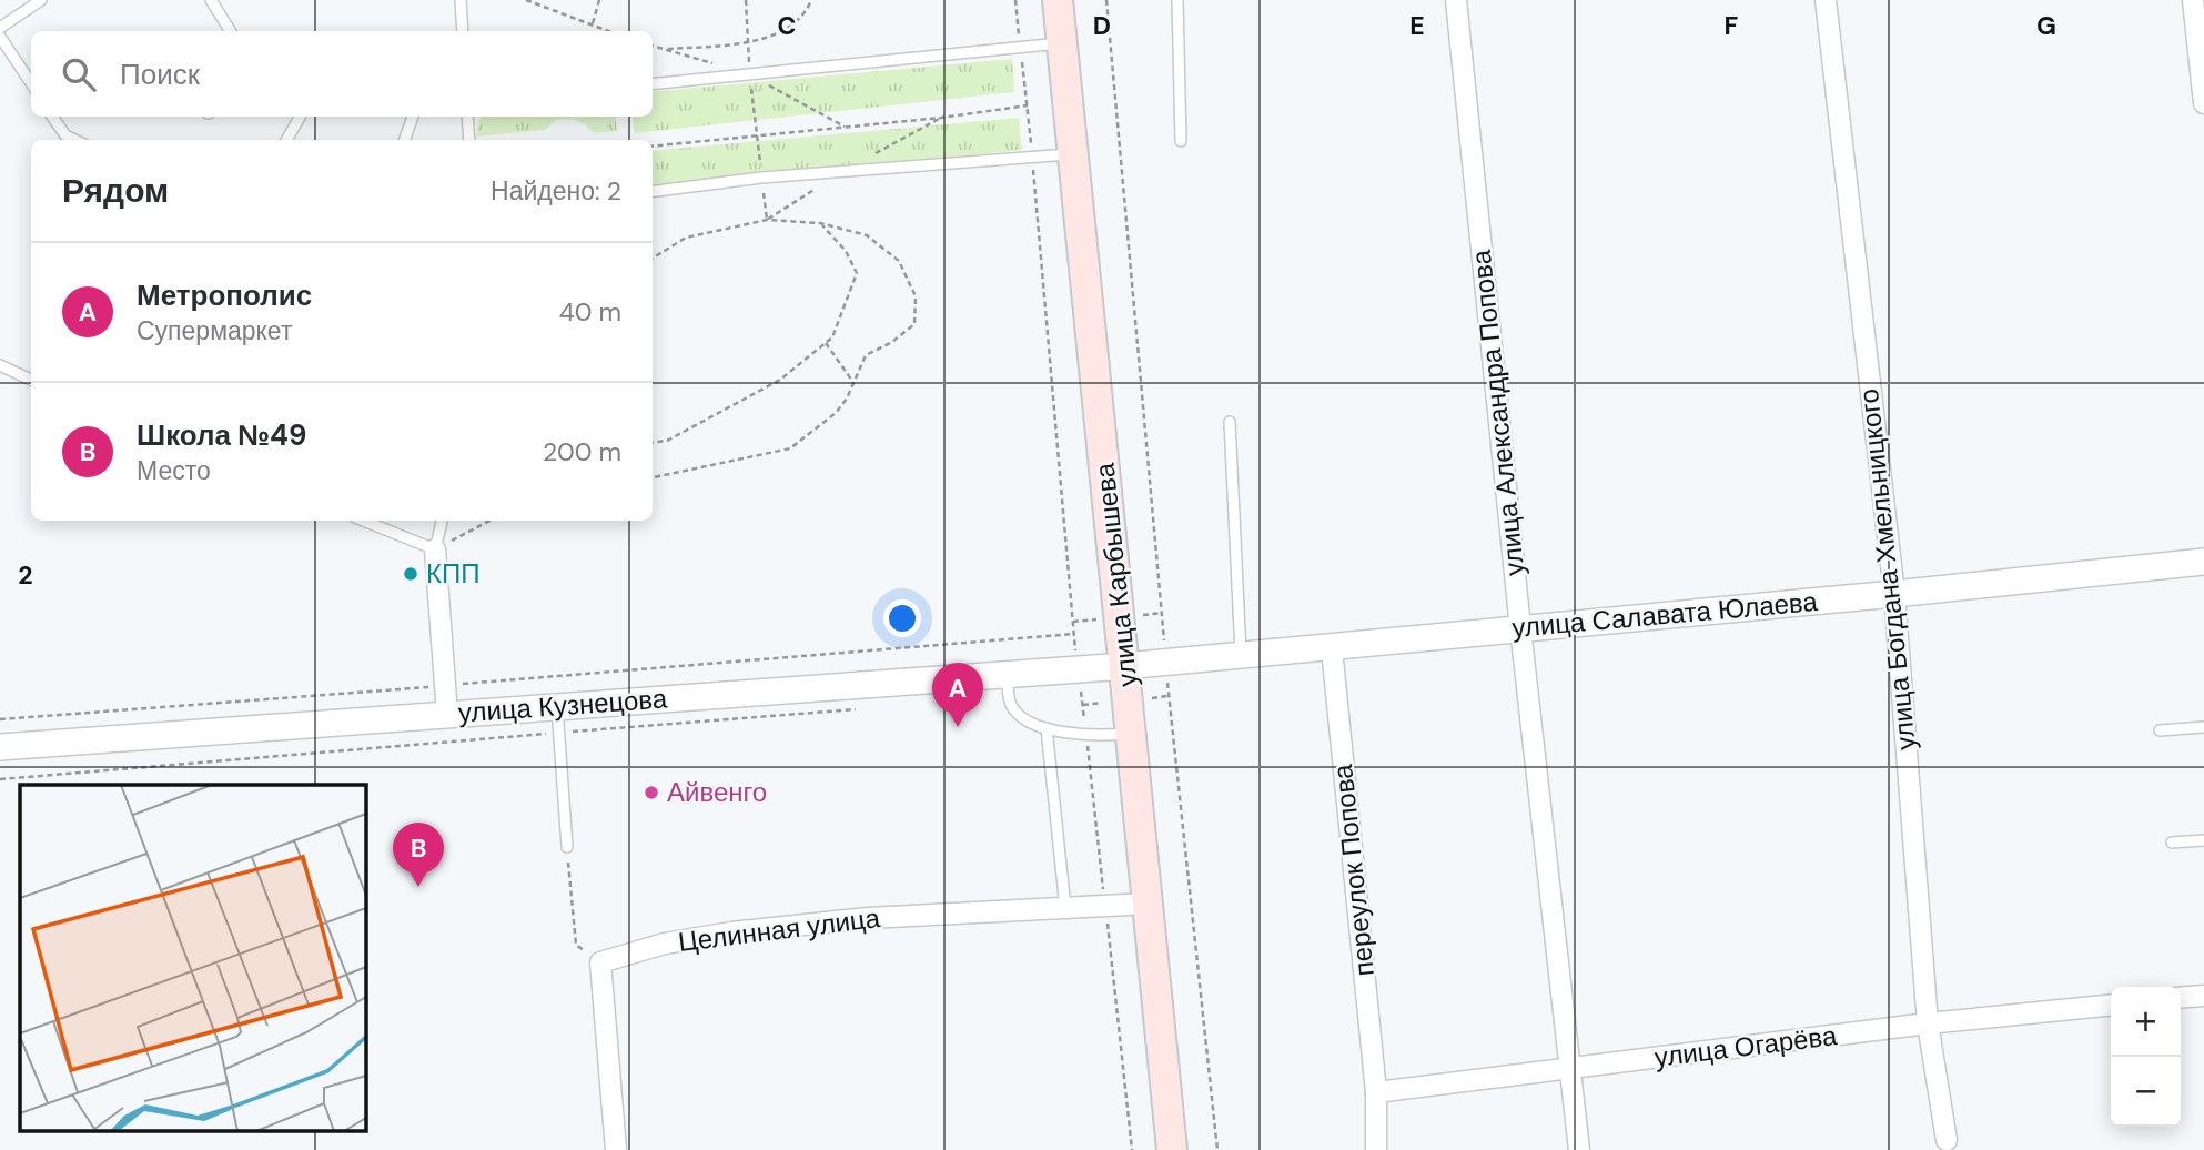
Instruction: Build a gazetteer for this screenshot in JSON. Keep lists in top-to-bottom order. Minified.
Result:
{"streets":{"main road":["улица Карбышева"],"street":["улица Александра Попова","улица Богдана Хмельницкого","улица Салавата Юлаева","улица Кузнецова","переулок Попова","Целинная улица","улица Огарёва"]},"crossings":[["улица Александра Попова","улица Салавата Юлаева"],["улица Александра Попова","улица Огарёва"],["улица Богдана Хмельницкого","улица Салавата Юлаева"],["улица Богдана Хмельницкого","улица Огарёва"],["улица Карбышева","улица Салавата Юлаева"],["улица Карбышева","улица Кузнецова"],["улица Карбышева","Целинная улица"],["улица Салавата Юлаева","улица Кузнецова"],["улица Салавата Юлаева","переулок Попова"],["переулок Попова","улица Огарёва"]],"places":["КПП","Айвенго"],"page":{"search":"Поиск","heading":["Рядом","Найдено: 2"],"list":[{"mark":"A","name":"Метрополис","note":"Супермаркет","value":"40 m"},{"mark":"B","name":"Школа №49","note":"Место","value":"200 m"}],"pins":["A","B"],"map_buttons":["+","−"]},"grid":{"columns":["C","D","E","F","G"],"rows":["2"]}}
